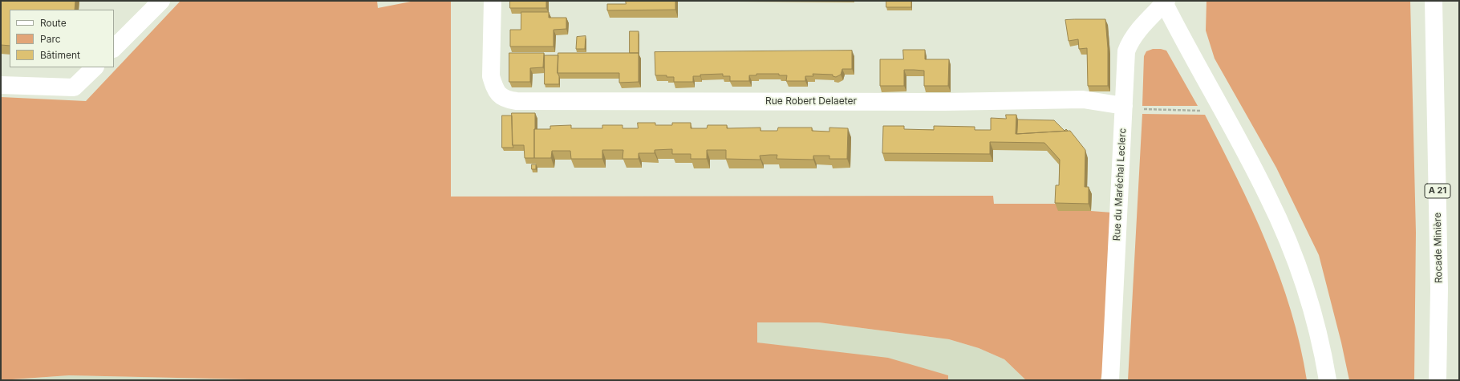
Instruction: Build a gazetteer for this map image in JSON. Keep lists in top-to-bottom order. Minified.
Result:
{"streets":{"main road":["Rue Robert Delaeter","Rue du Maréchal Leclerc","A 21","Rocade Minière"]},"crossings":[["Rue Robert Delaeter","Rue du Maréchal Leclerc"]],"legend":["Route","Parc","Bâtiment"]}
